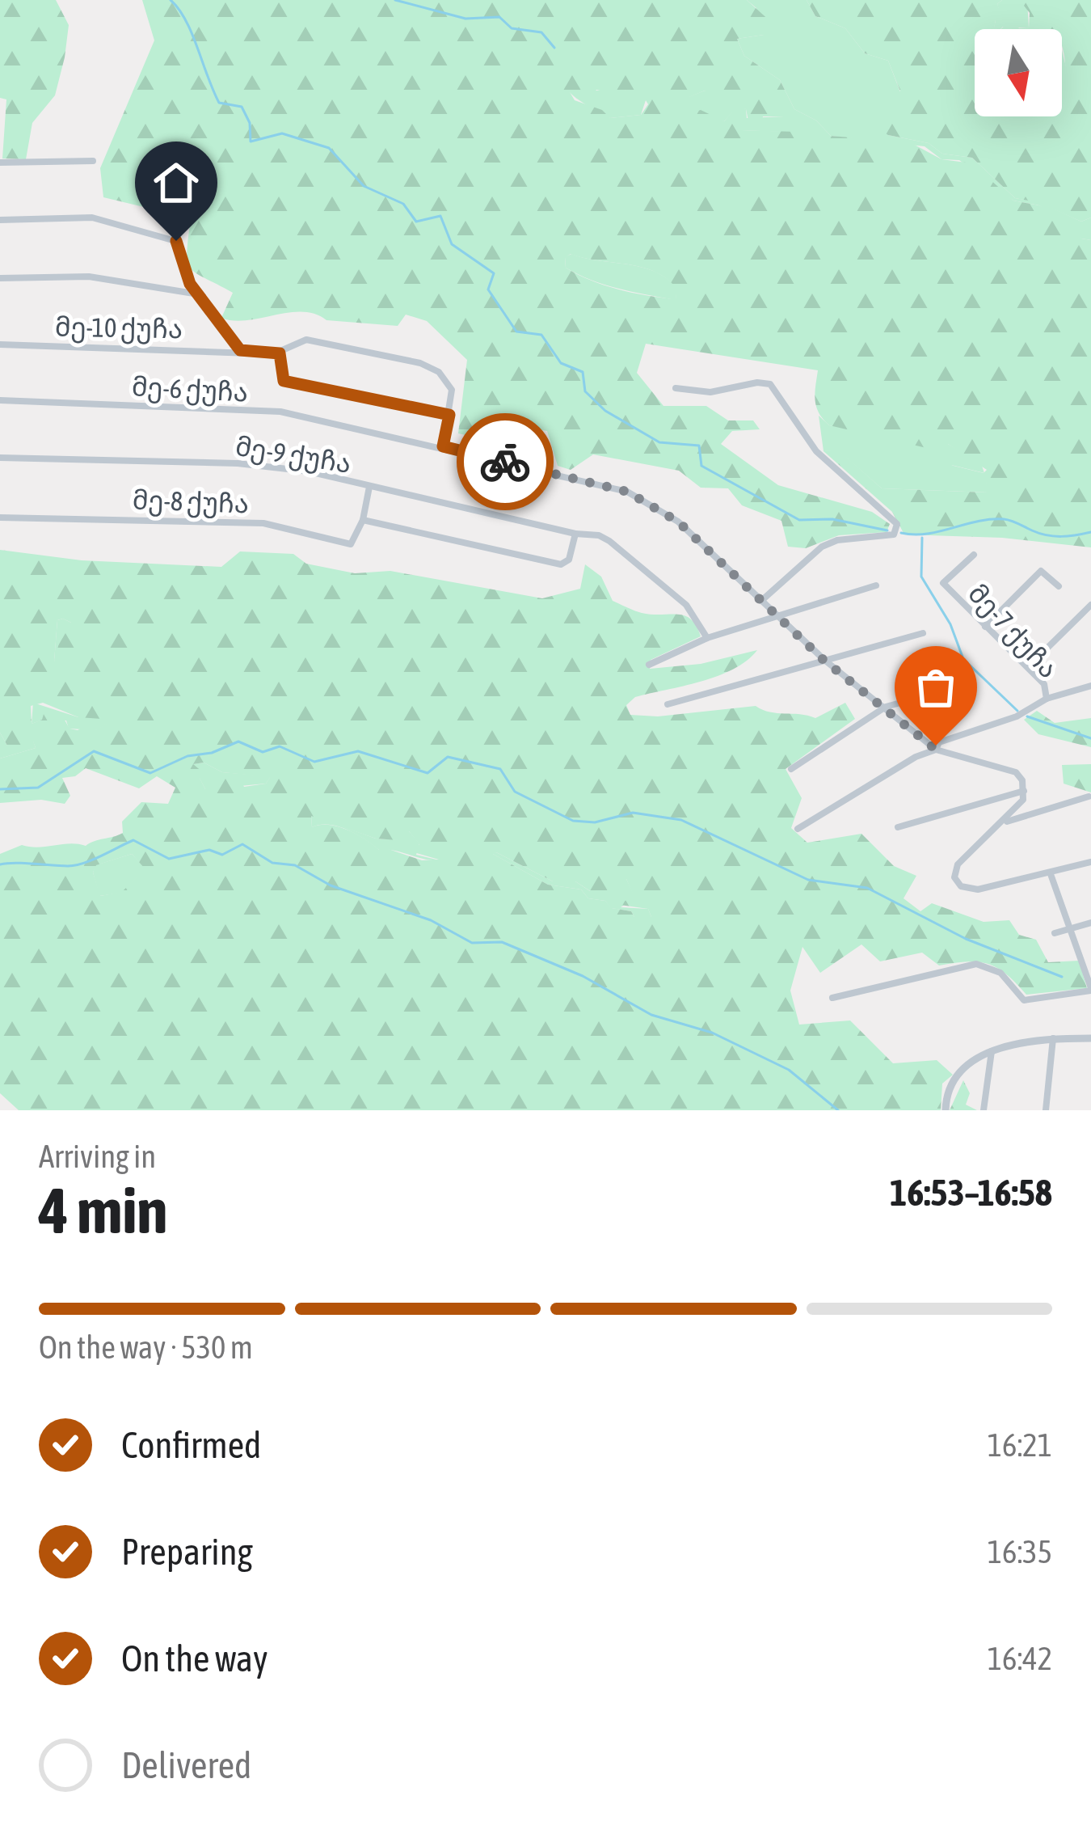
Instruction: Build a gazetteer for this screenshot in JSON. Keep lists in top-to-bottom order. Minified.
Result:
{"streets":{"street":["მე-10 ქუჩა","მე-6 ქუჩა","მე-9 ქუჩა","მე-8 ქუჩა","მე-7 ქუჩა"]},"crossings":[["მე-10 ქუჩა","მე-6 ქუჩა"],["მე-6 ქუჩა","მე-7 ქუჩა"]],"north":"bottom","page":{"heading":["4 min","Arriving in","16:53–16:58"],"bar":"On the way · 530 m","list":[["Confirmed","16:21"],["Preparing","16:35"],["On the way","16:42"],"Delivered"]}}
